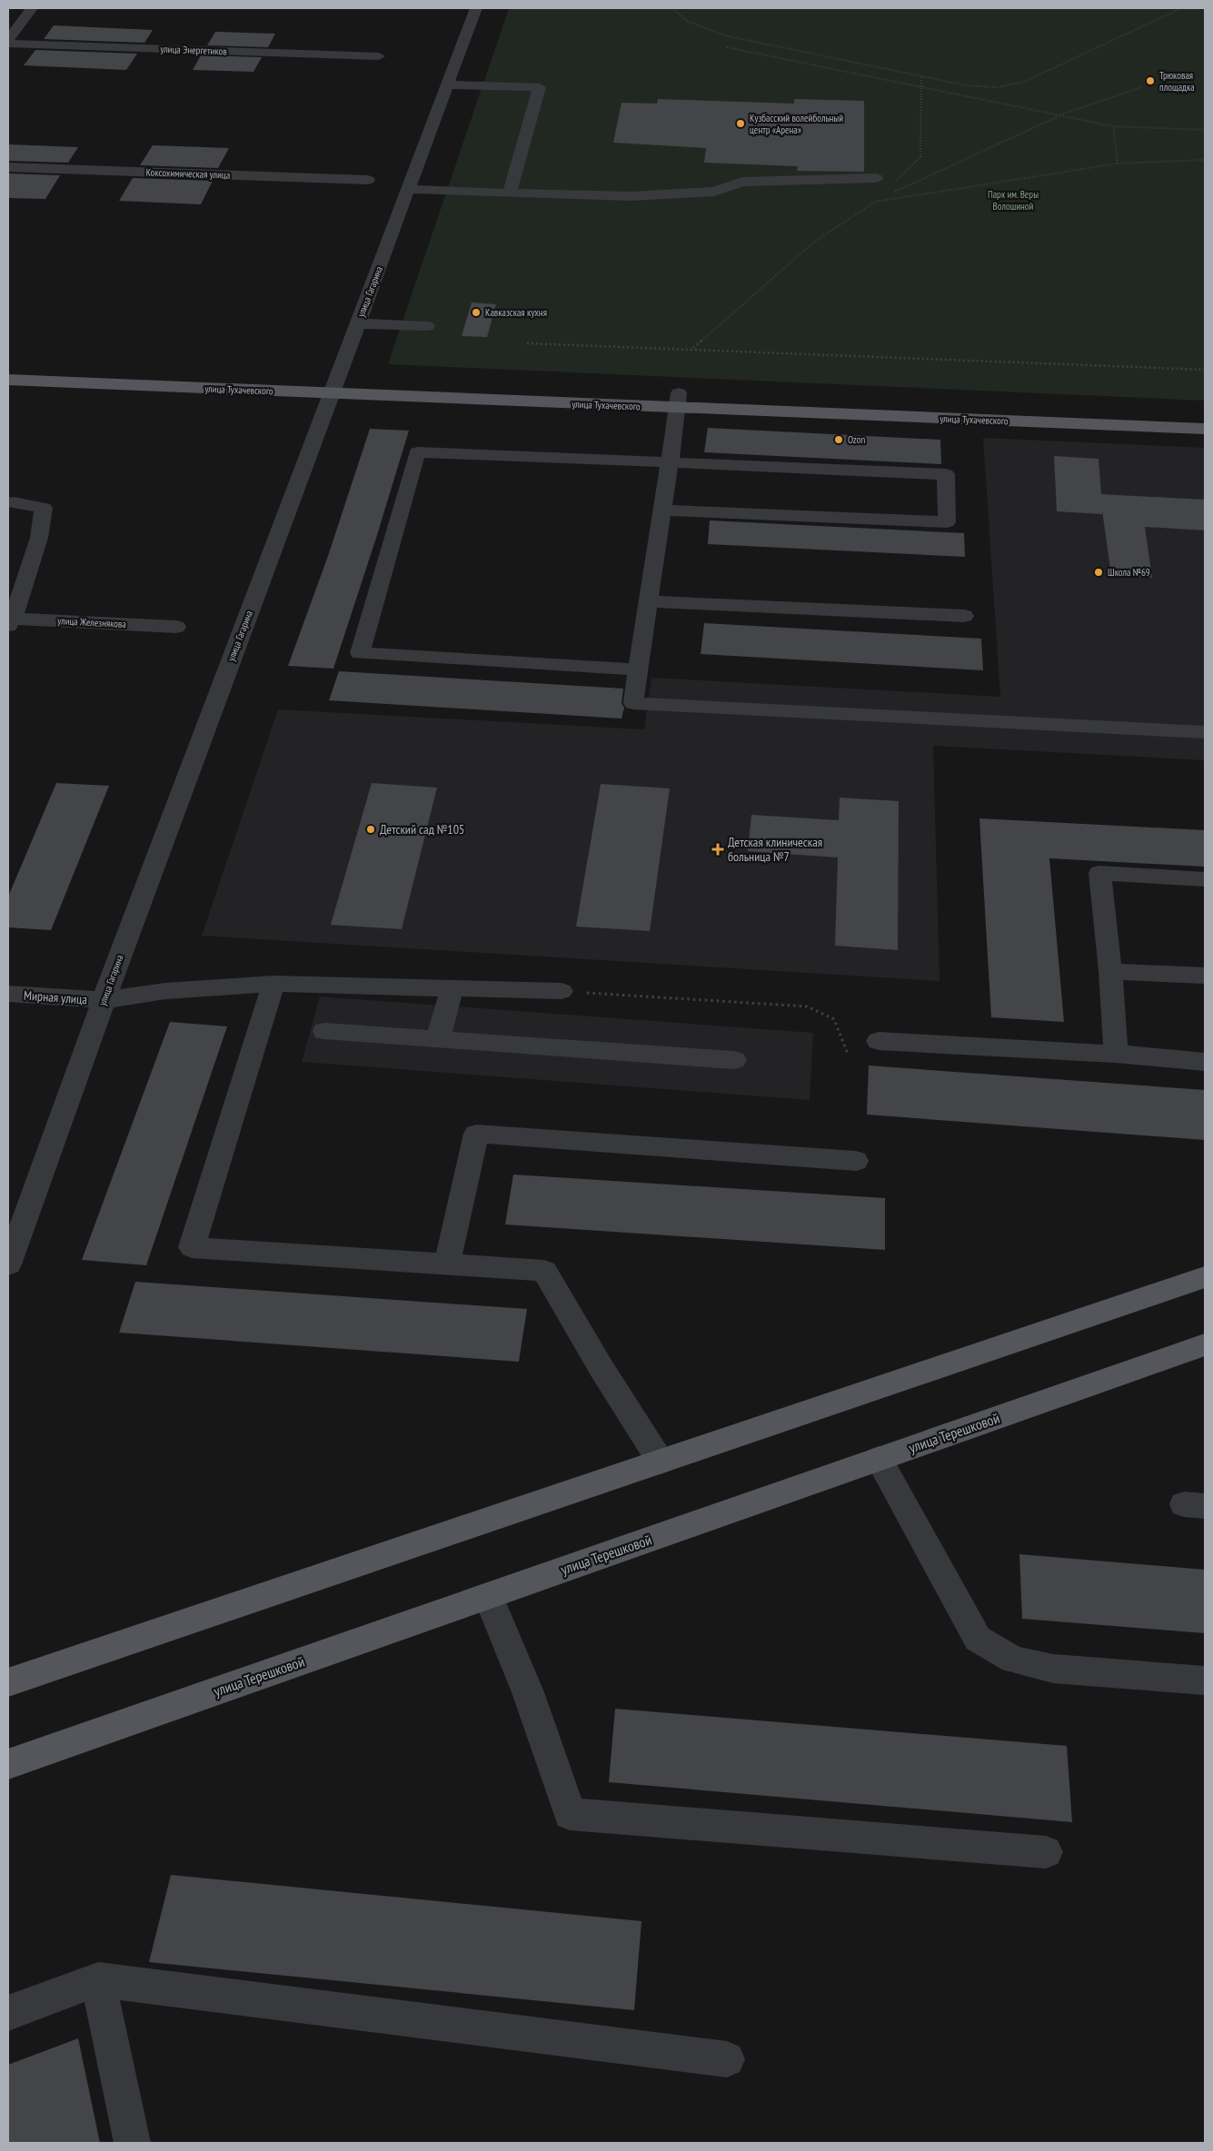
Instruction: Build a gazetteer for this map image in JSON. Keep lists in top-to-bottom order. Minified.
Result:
{"streets":{"main road":["улица Тухачевского","улица Терешковой"],"street":["улица Энергетиков","Коксохимическая улица","улица Гагарина","улица Железнякова","Мирная улица"]},"crossings":[["улица Гагарина","улица Тухачевского"],["улица Гагарина","Мирная улица"]],"parks":["Парк им. Веры Волошиной"],"places":{"other":["Трюковая площадка","Кузбасский волейбольный центр «Арена»","Кавказская кухня","Ozon","Школа №69","Детский сад №105"],"health":["Детская клиническая больница №7"]}}
